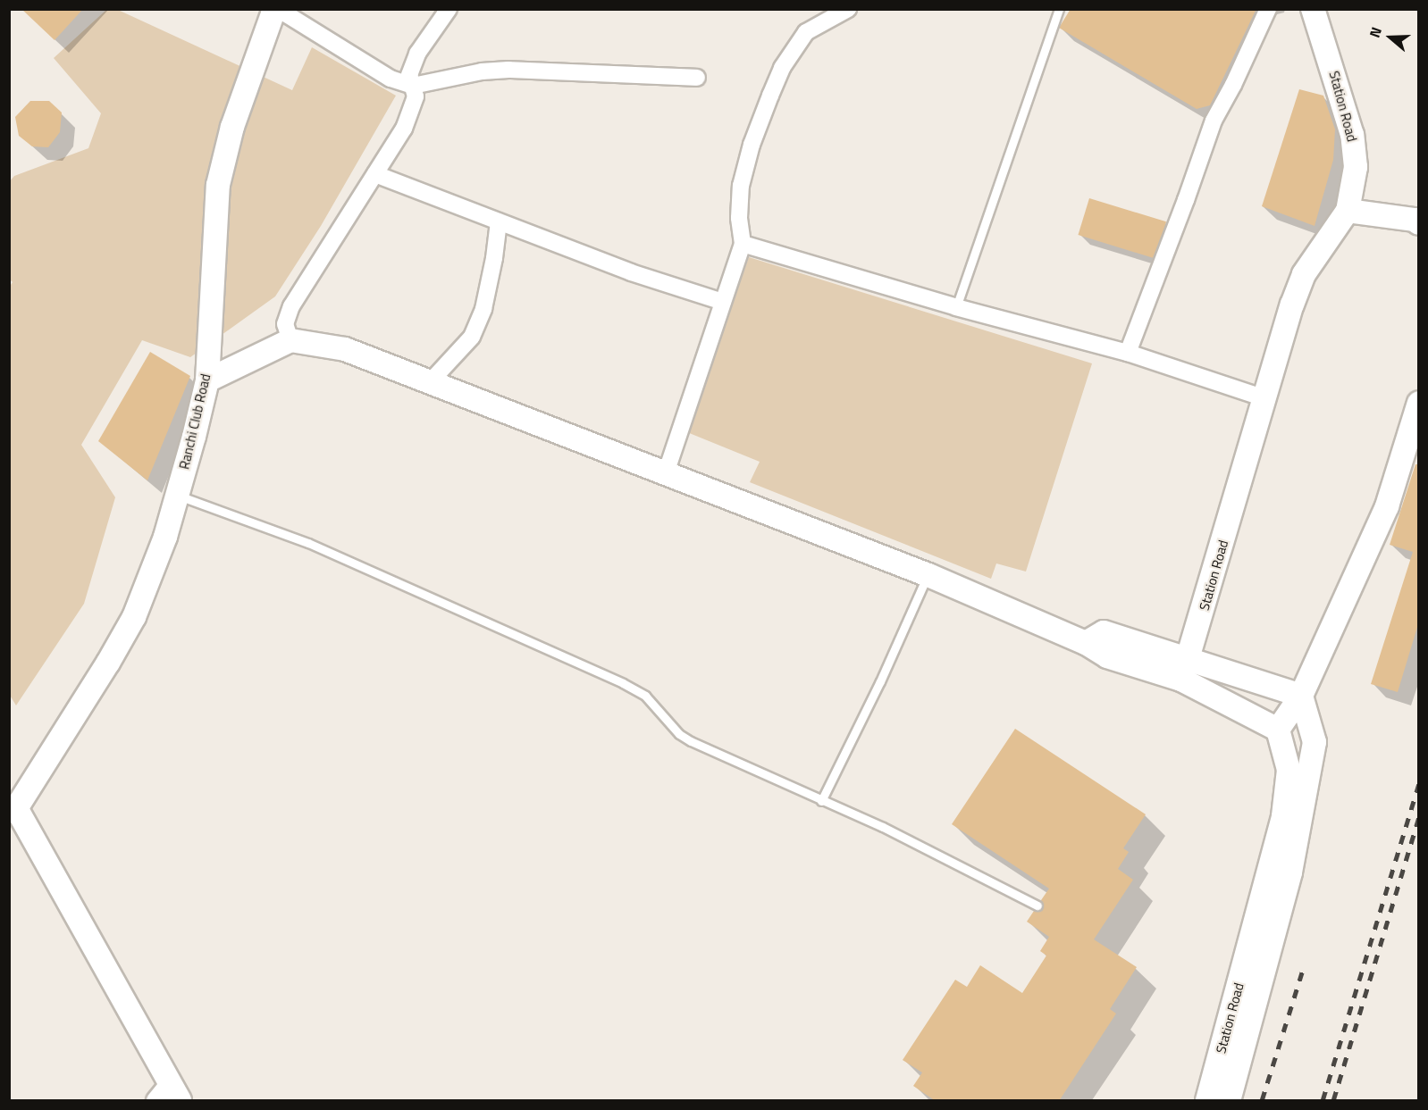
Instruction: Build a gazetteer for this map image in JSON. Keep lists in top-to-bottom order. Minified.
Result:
{"streets":{"street":["Station Road","Ranchi Club Road"]},"north":"left"}
